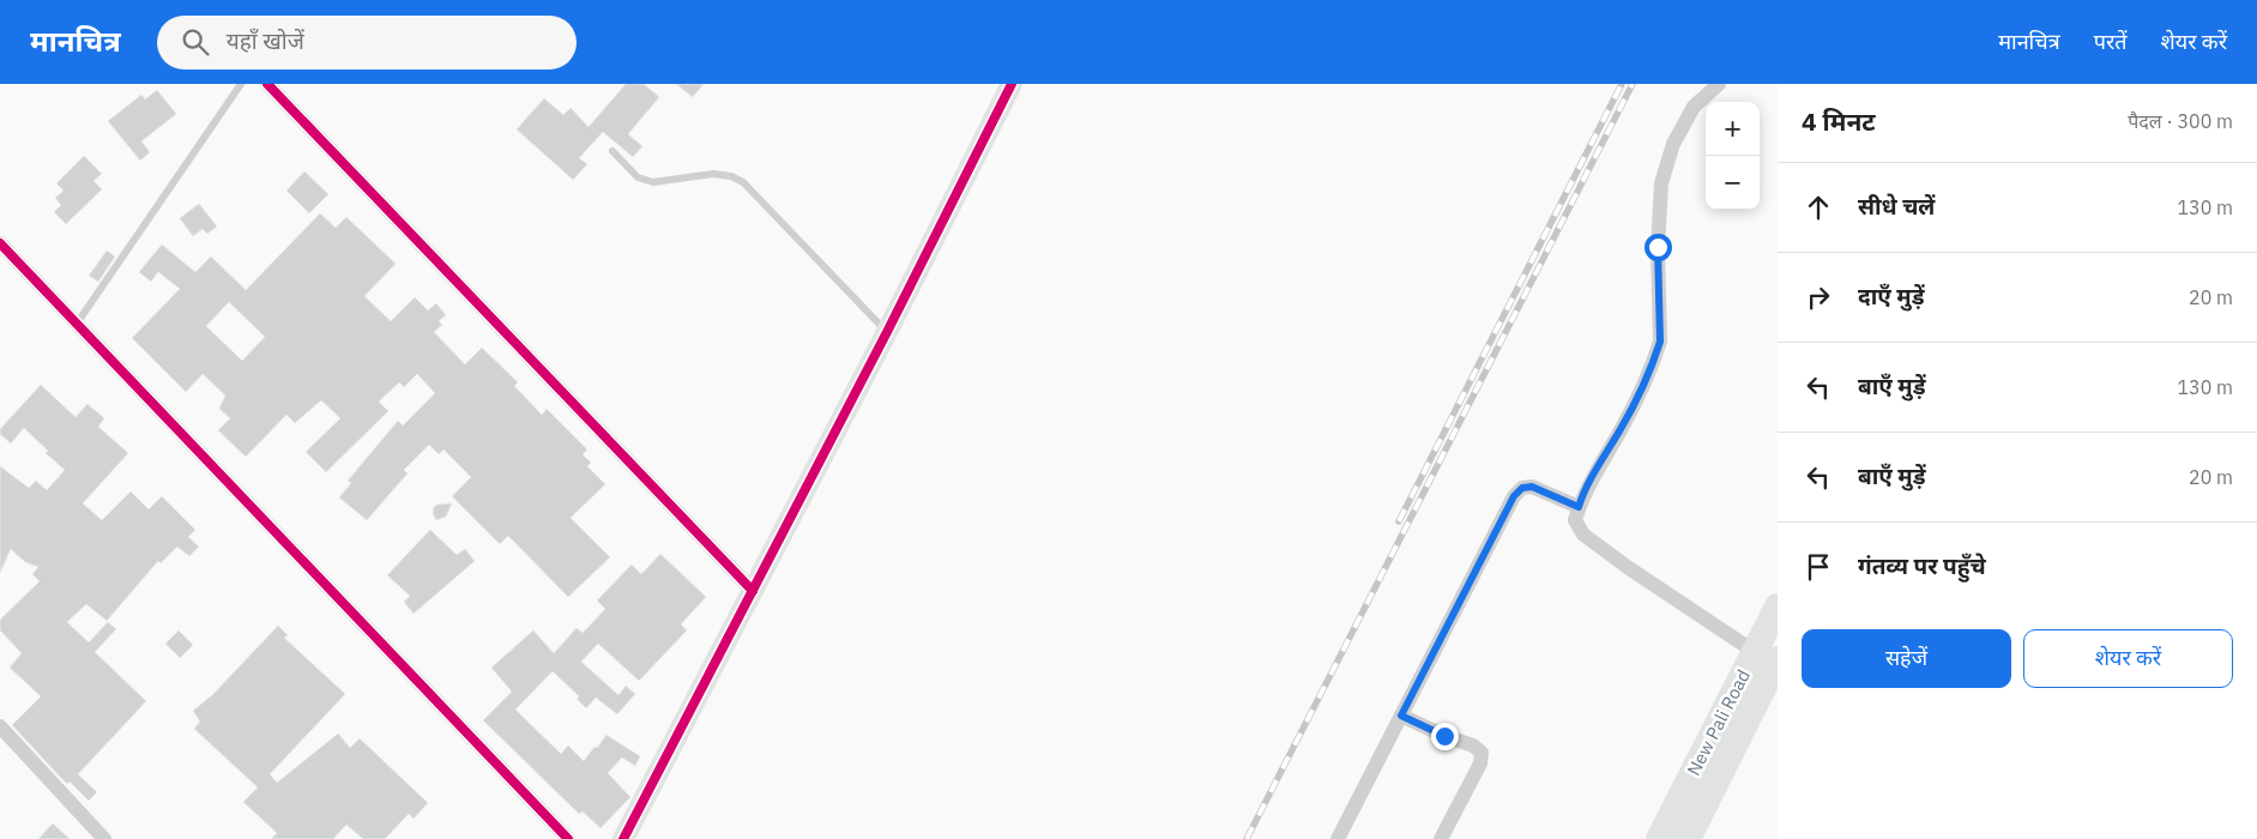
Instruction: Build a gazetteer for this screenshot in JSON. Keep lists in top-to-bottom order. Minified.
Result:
{"streets":{"highway":["New Pali Road"]},"page":{"header":"मानचित्र","search":"यहाँ खोजें","nav":["मानचित्र","परतें","शेयर करें"],"heading":["4 मिनट","पैदल · 300 m"],"map_buttons":["+","−"],"list":[["सीधे चलें","130 m"],["दाएँ मुड़ें","20 m"],["बाएँ मुड़ें","130 m"],["बाएँ मुड़ें","20 m"],"गंतव्य पर पहुँचे"],"buttons":["सहेजें","शेयर करें"]}}
